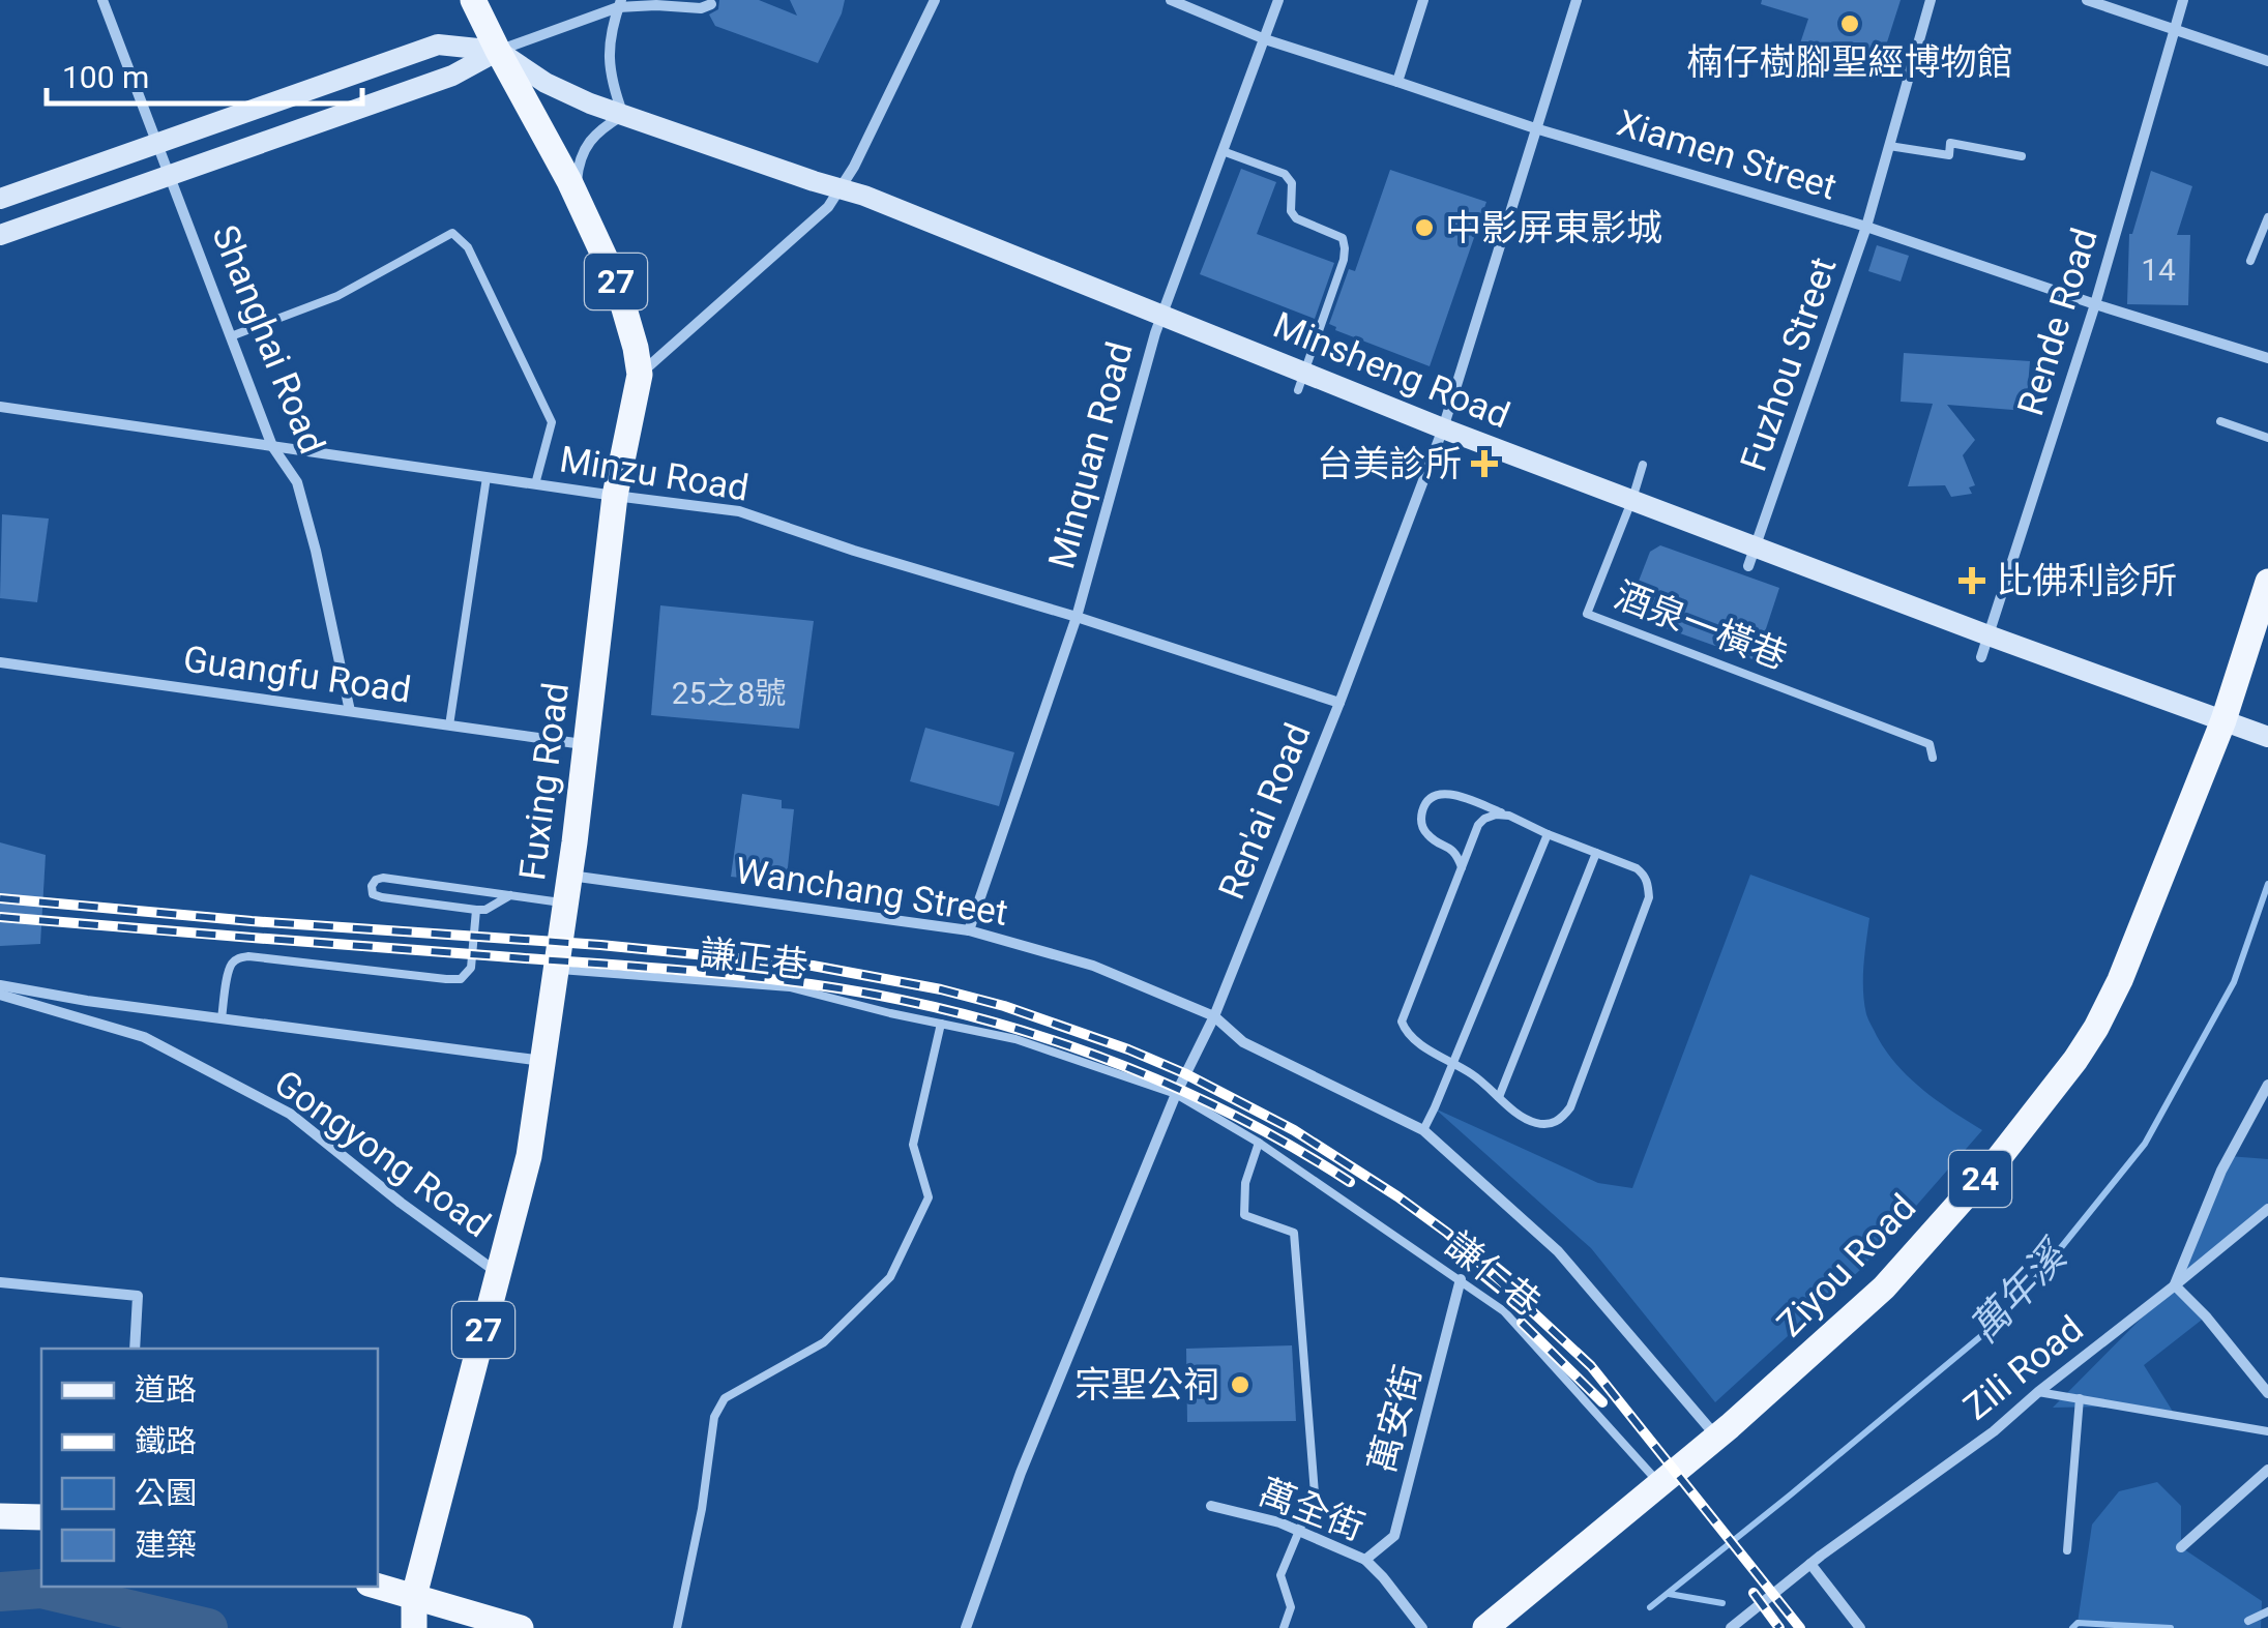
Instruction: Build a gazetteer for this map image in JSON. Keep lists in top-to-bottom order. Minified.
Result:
{"streets":{"main road":["27","Fuxing Road","24","Ziyou Road"],"street":["Xiamen Street","Rende Road","Shanghai Road","Fuzhou Street","Minsheng Road","Minquan Road","Minzu Road","Guangfu Road","Ren'ai Road","Wanchang Street","Gongyong Road","Zili Road","萬安街","萬全街"],"lane":["酒泉一橫巷","謙正巷","謙仁巷"]},"crossings":[["Xiamen Street","Rende Road"],["Xiamen Street","Fuzhou Street"],["Xiamen Street","Minquan Road"],["Xiamen Street","Ren'ai Road"],["Rende Road","Minsheng Road"],["Shanghai Road","Minzu Road"],["Shanghai Road","Guangfu Road"],["Fuzhou Street","Minsheng Road"],["Minsheng Road","Minquan Road"],["Minsheng Road","酒泉一橫巷"],["Minsheng Road","Fuxing Road"],["Minsheng Road","Ren'ai Road"],["Minsheng Road","Ziyou Road"],["Minquan Road","Minzu Road"],["Minquan Road","Wanchang Street"],["Minzu Road","Fuxing Road"],["Minzu Road","Ren'ai Road"],["Guangfu Road","Fuxing Road"],["Fuxing Road","Wanchang Street"],["Fuxing Road","謙正巷"],["Fuxing Road","Gongyong Road"],["Ren'ai Road","Wanchang Street"],["Ren'ai Road","謙正巷"],["Ren'ai Road","謙仁巷"],["Wanchang Street","Ziyou Road"],["謙正巷","謙仁巷"],["Ziyou Road","謙仁巷"],["謙仁巷","萬安街"],["萬安街","萬全街"]],"water":["萬年溪"],"places":{"other":["楠仔樹腳聖經博物館","中影屏東影城","宗聖公祠"],"health":["台美診所","比佛利診所"]},"house_numbers":["14","25之8號"],"legend":["道路","鐵路","公園","建築"],"scale_bar":"100 m"}
